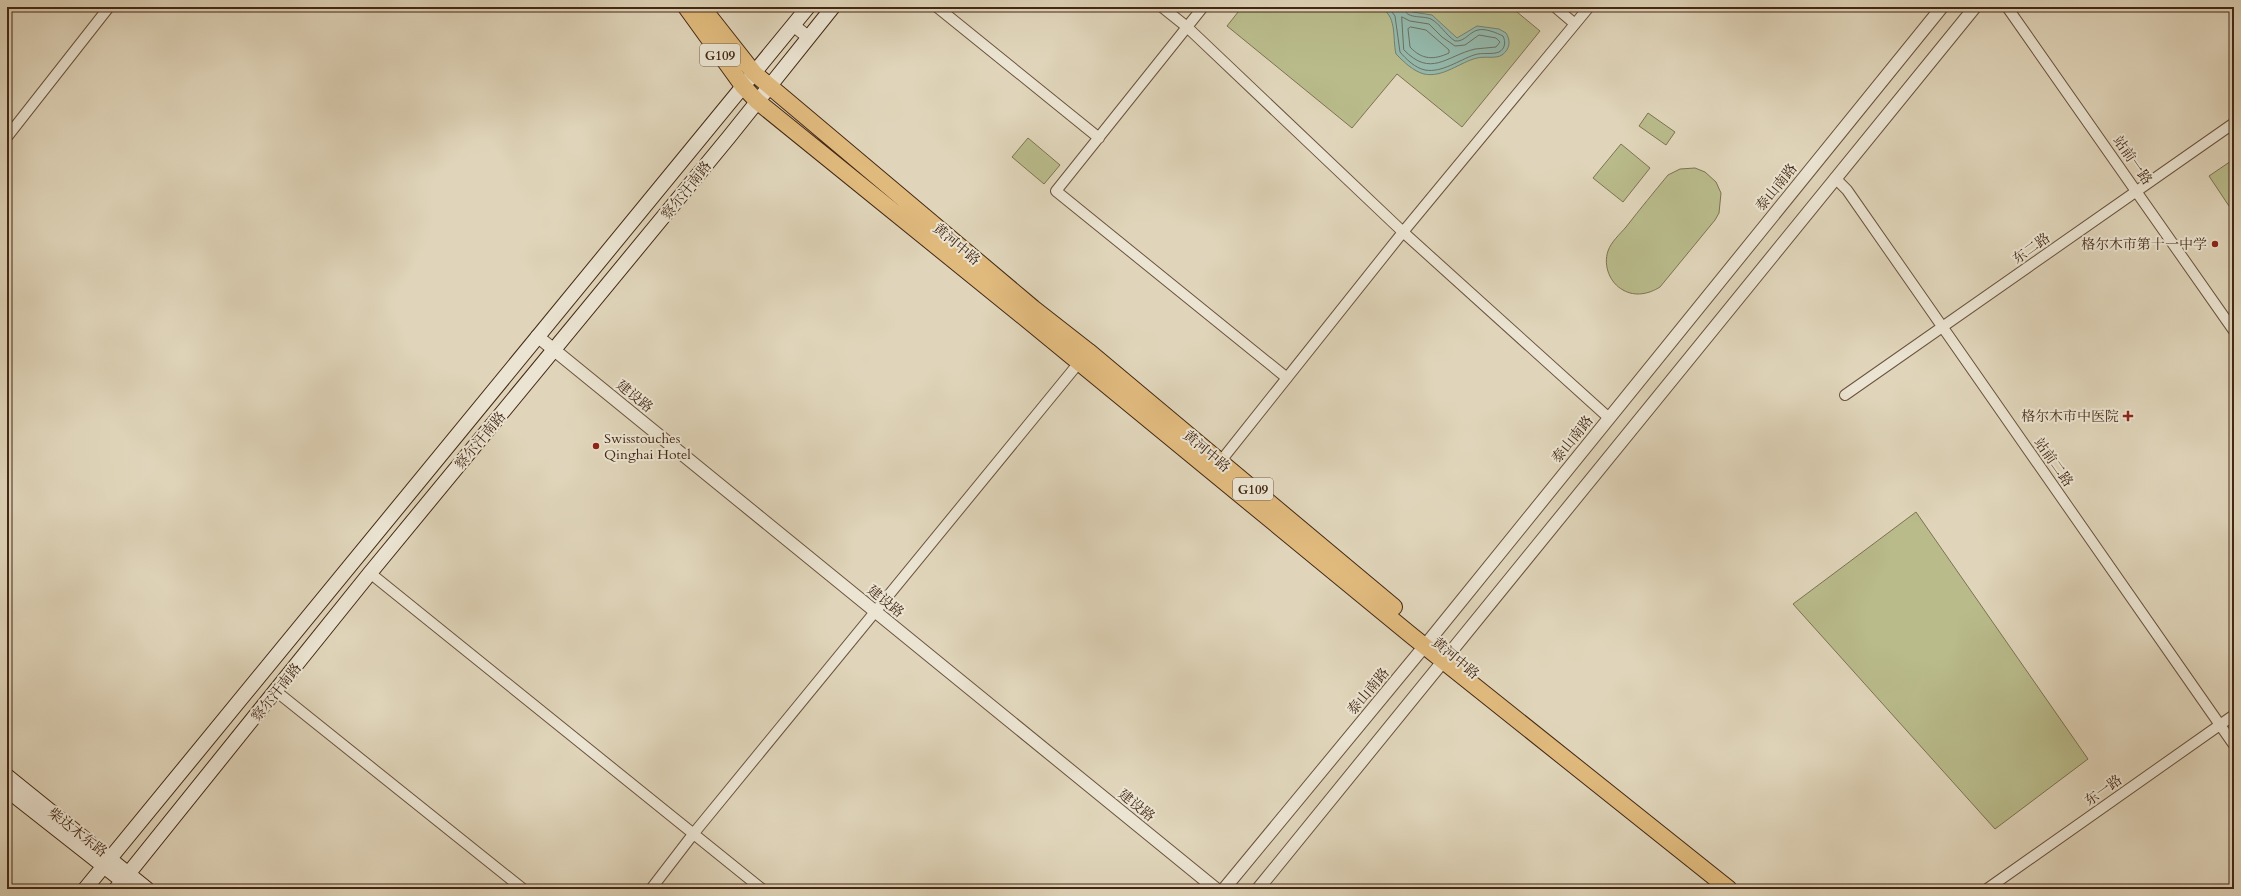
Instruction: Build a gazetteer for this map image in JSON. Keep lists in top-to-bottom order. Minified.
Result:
{"streets":{"highway":["G109","黄河中路"],"main road":["察尔汗南路","柴达木东路"],"street":["站前一路","泰山南路","东二路","建设路","站前二路","东一路"]},"crossings":[["G109","察尔汗南路"],["G109","黄河中路"],["站前一路","东二路"],["泰山南路","黄河中路"],["察尔汗南路","黄河中路"],["察尔汗南路","建设路"],["察尔汗南路","柴达木东路"],["东二路","站前二路"],["站前二路","东一路"]],"places":{"other":["格尔木市第十一中学","Swisstouches Qinghai Hotel"],"health":["格尔木市中医院"]}}
